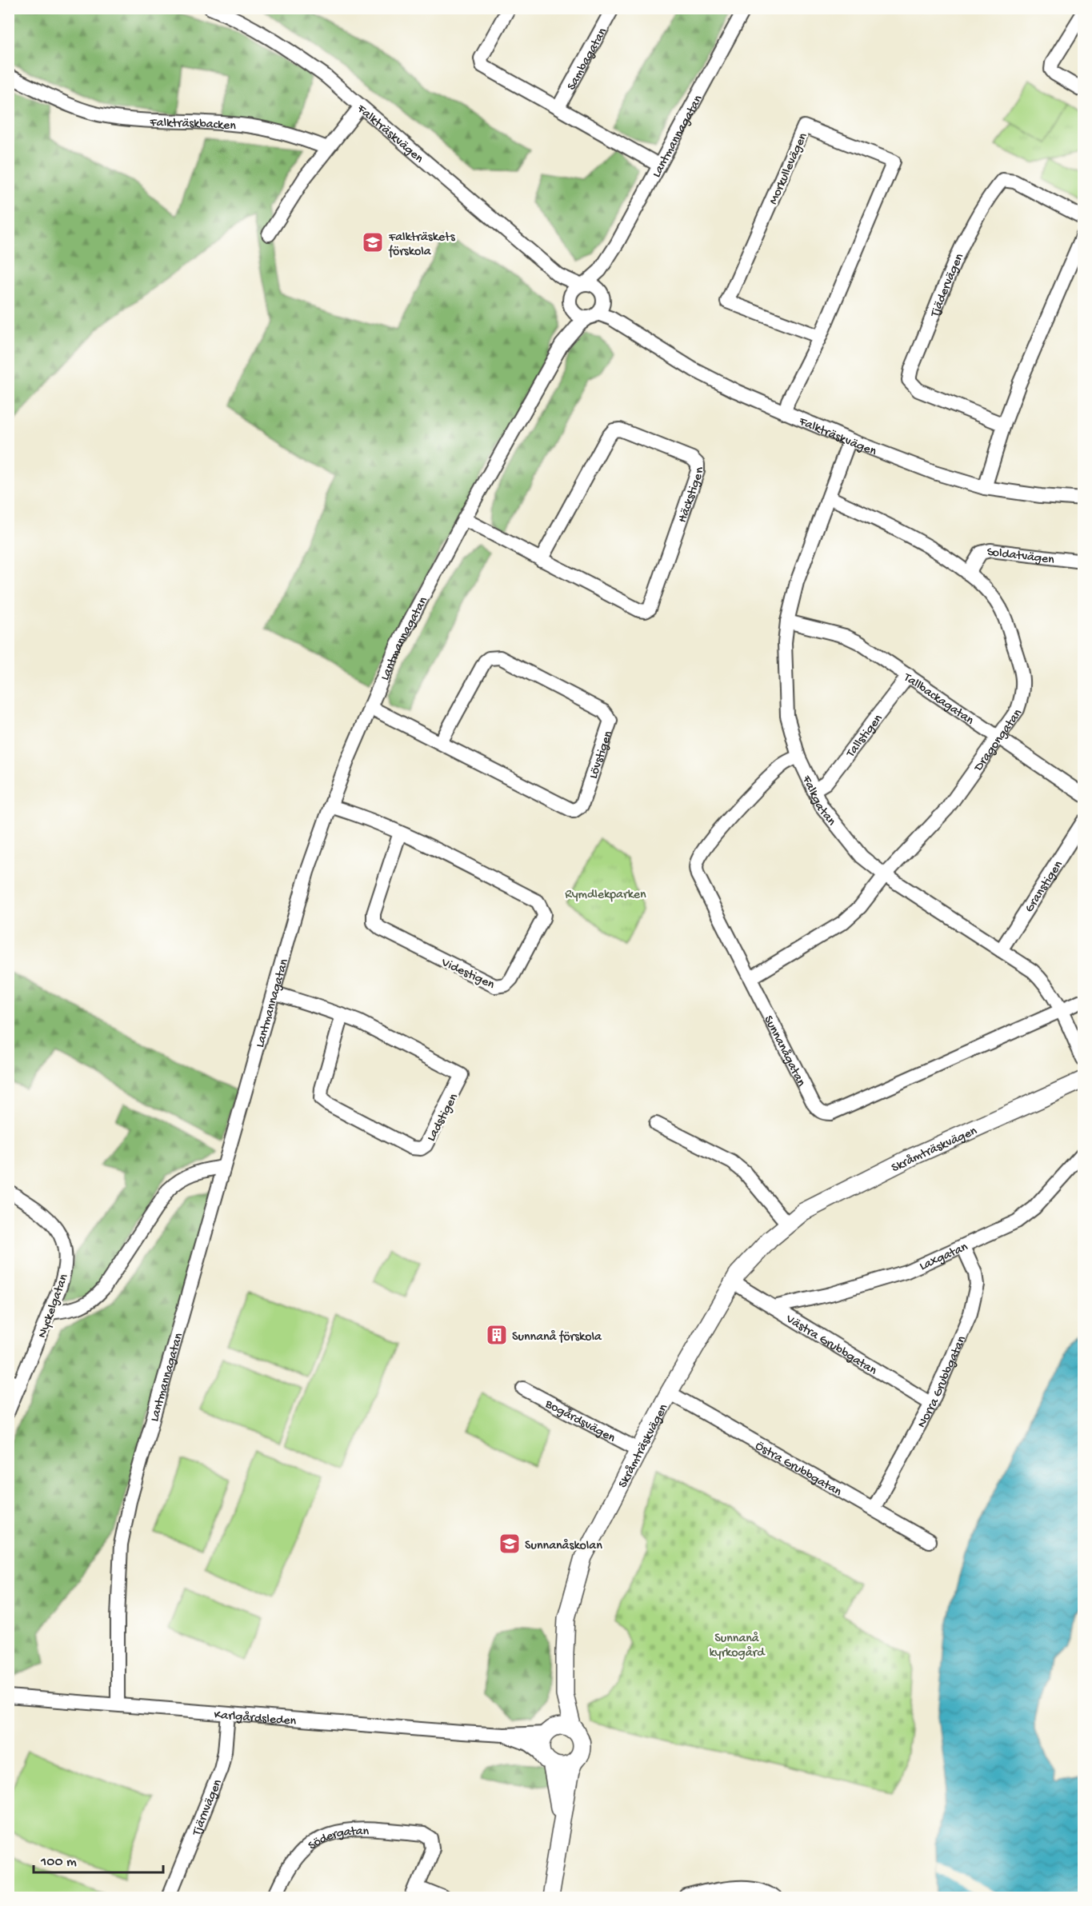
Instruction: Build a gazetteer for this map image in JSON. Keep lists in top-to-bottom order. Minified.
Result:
{"streets":{"main road":["Skråmträskvägen"],"street":["Sambagatan","Falkträskbacken","Falkträskvägen","Lantmannagatan","Morkullevägen","Tjädervägen","Häckstigen","Soldatvägen","Tallbackagatan","Tallstigen","Dragongatan","Lövstigen","Falkgatan","Granstigen","Videstigen","Sunnanågatan","Ladstigen","Laxgatan","Nyckelgatan","Västra Grubbgatan","Norra Grubbgatan","Bogårdsvägen","Östra Grubbgatan","Karlgårdsleden","Tjärnvägen","Södergatan"]},"crossings":[["Falkträskvägen","Lantmannagatan"],["Falkträskvägen","Morkullevägen"],["Falkträskvägen","Falkgatan"],["Lantmannagatan","Häckstigen"],["Lantmannagatan","Lövstigen"],["Lantmannagatan","Videstigen"],["Lantmannagatan","Ladstigen"],["Lantmannagatan","Karlgårdsleden"],["Soldatvägen","Dragongatan"],["Tallbackagatan","Tallstigen"],["Tallbackagatan","Dragongatan"],["Tallbackagatan","Falkgatan"],["Tallstigen","Falkgatan"],["Dragongatan","Falkgatan"],["Dragongatan","Sunnanågatan"],["Falkgatan","Granstigen"],["Falkgatan","Sunnanågatan"],["Skråmträskvägen","Västra Grubbgatan"],["Skråmträskvägen","Bogårdsvägen"],["Skråmträskvägen","Östra Grubbgatan"],["Skråmträskvägen","Karlgårdsleden"],["Laxgatan","Västra Grubbgatan"],["Laxgatan","Norra Grubbgatan"],["Västra Grubbgatan","Norra Grubbgatan"],["Norra Grubbgatan","Östra Grubbgatan"],["Karlgårdsleden","Tjärnvägen"]],"parks":["Rymdlekparken","Sunnanå kyrkogård"],"places":{"school or university":["Falkträskets förskola","Sunnanåskolan"],"building":["Sunnanå förskola"]},"scale_bar":"100 m"}
